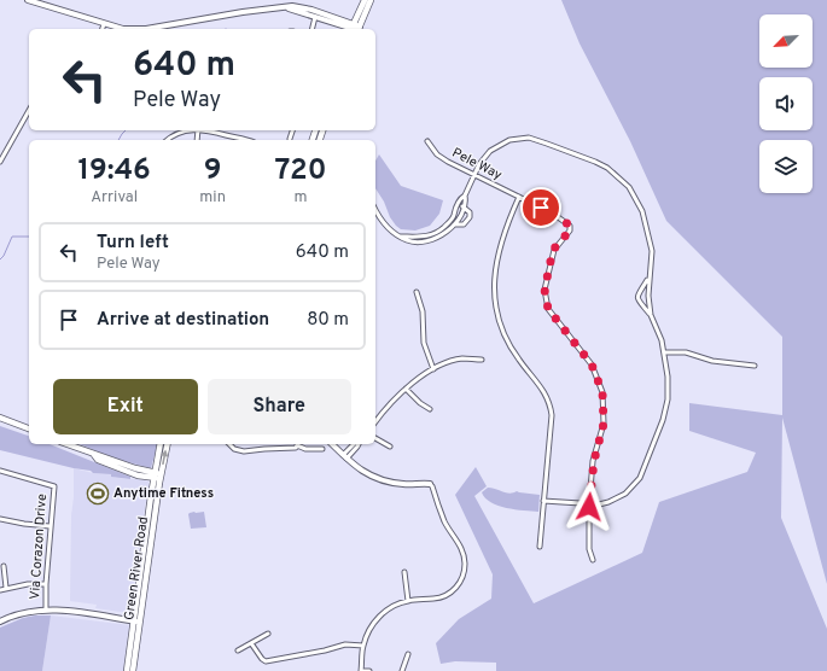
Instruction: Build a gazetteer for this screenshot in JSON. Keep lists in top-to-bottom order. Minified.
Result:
{"streets":{"main road":["Green River Road"],"street":["Pele Way","Via Corazon Drive"]},"places":{"sports":["Anytime Fitness"]},"north":"bottom left","page":{"turn":["640 m","Pele Way"],"eta":["19:46","Arrival","9","min","720","m"],"list":[{"name":"Turn left","note":"Pele Way","value":"640 m"},{"name":"Arrive at destination","value":"80 m"}],"buttons":["Exit","Share"]}}
